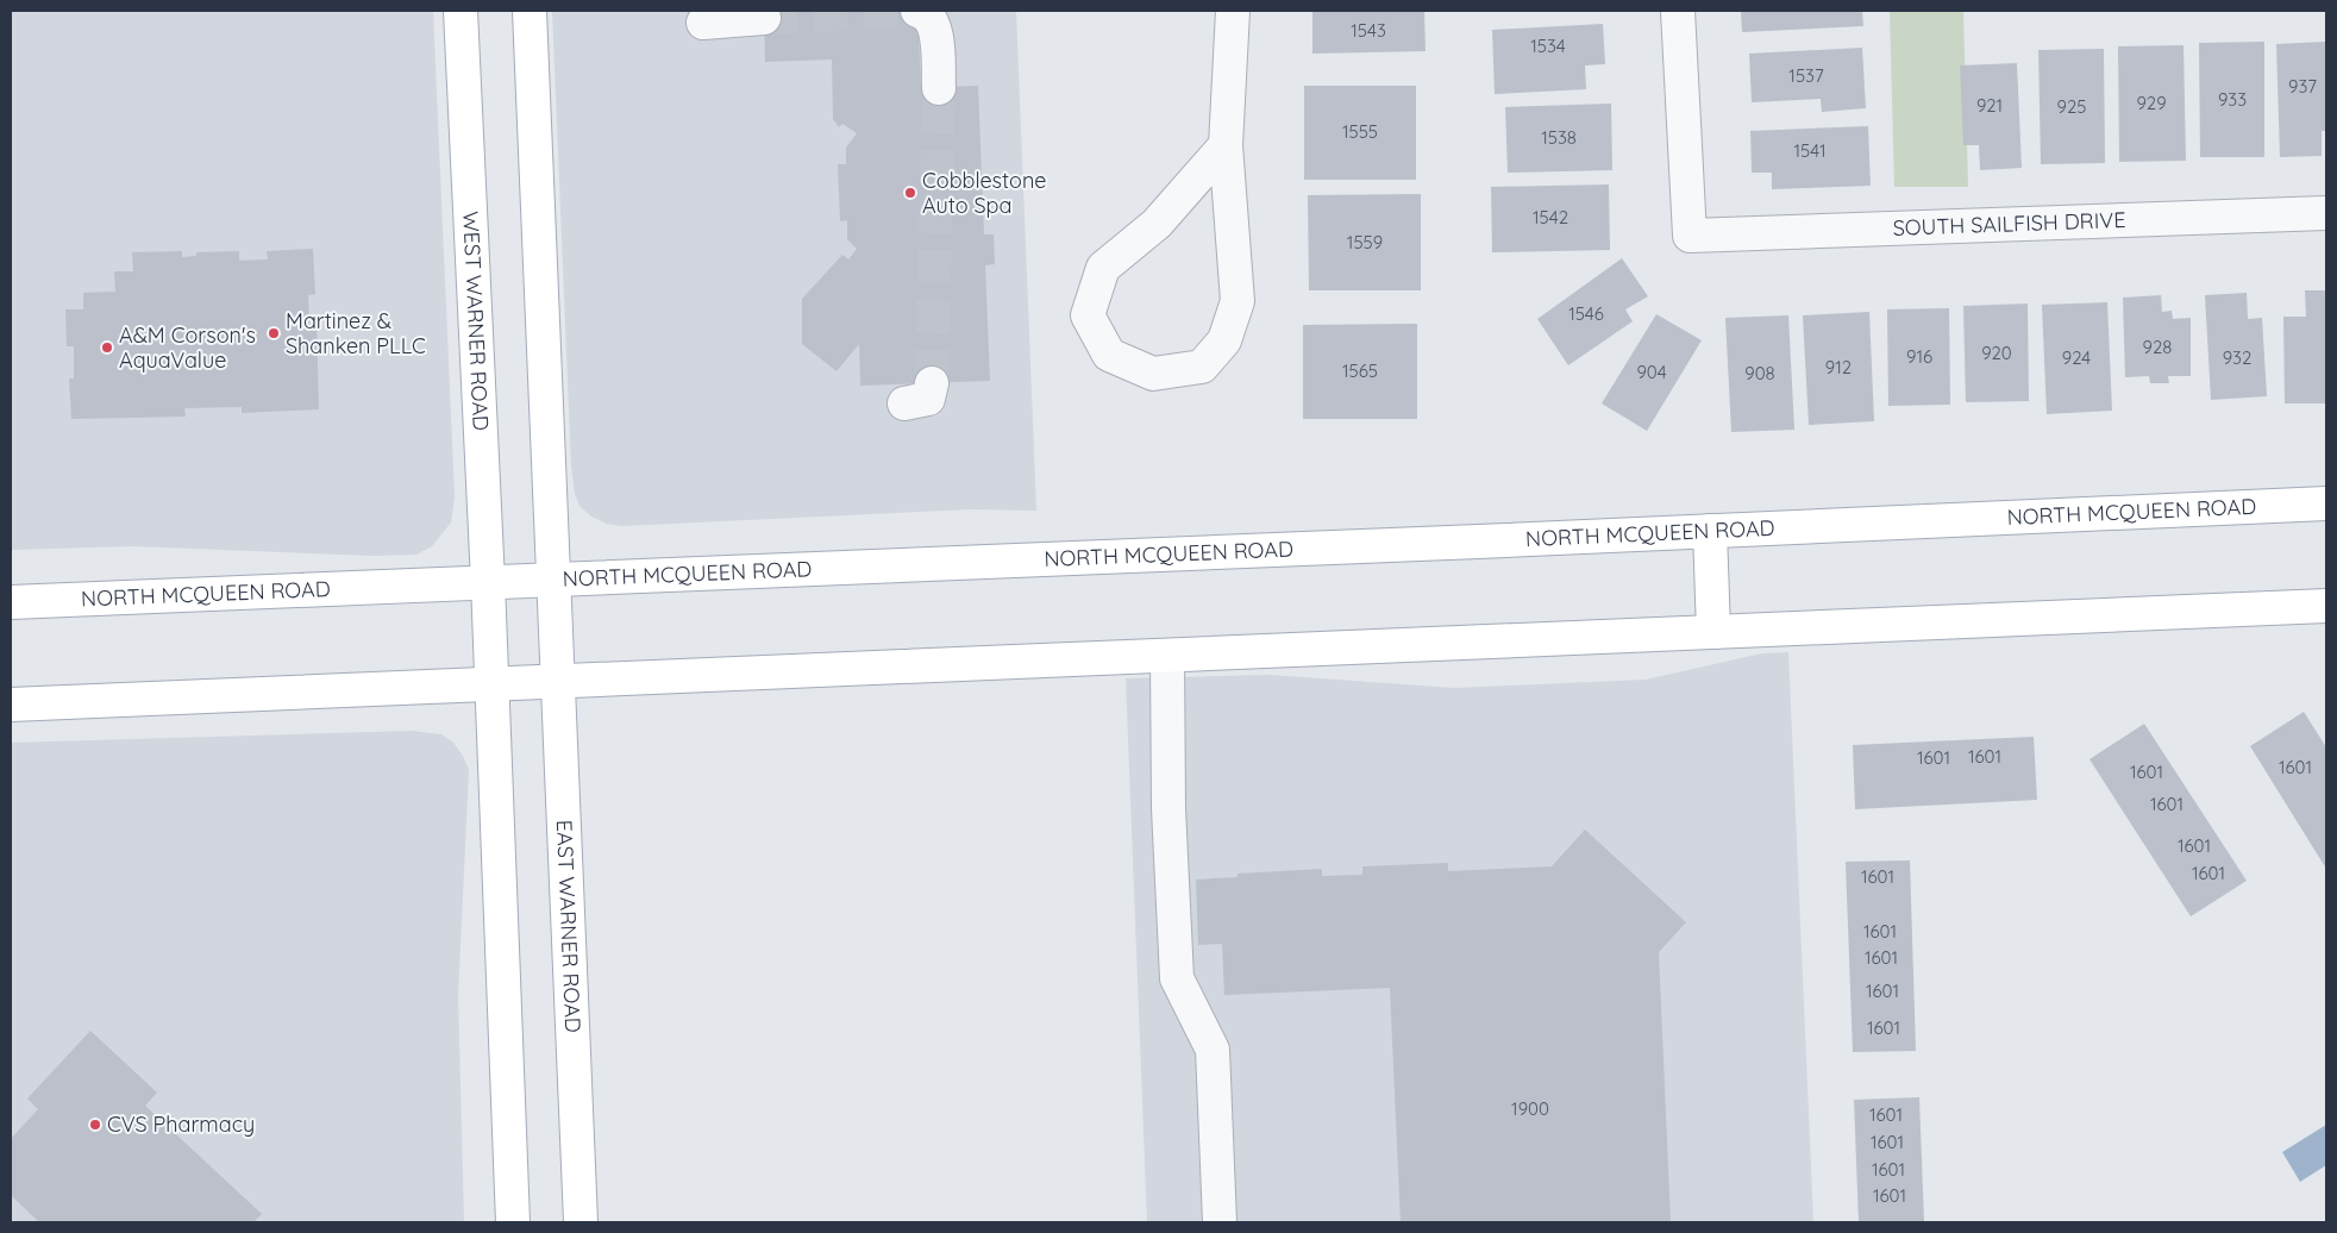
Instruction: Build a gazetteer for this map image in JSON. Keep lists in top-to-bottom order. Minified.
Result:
{"streets":{"main road":["WEST WARNER ROAD","NORTH MCQUEEN ROAD","EAST WARNER ROAD"],"street":["SOUTH SAILFISH DRIVE"]},"crossings":[["WEST WARNER ROAD","NORTH MCQUEEN ROAD"],["NORTH MCQUEEN ROAD","EAST WARNER ROAD"]],"places":["Cobblestone Auto Spa","Martinez & Shanken PLLC","A&M Corson's AquaValue","CVS Pharmacy"],"house_numbers":["1543","1534","1537","937","933","929","921","925","1555","1538","1541","1542","1559","1546","928","920","916","924","932","912","1565","904","908","1601","1601","1601","1601","1601","1601","1601","1601","1601","1601","1601","1601","1900","1601","1601","1601","1601"]}
